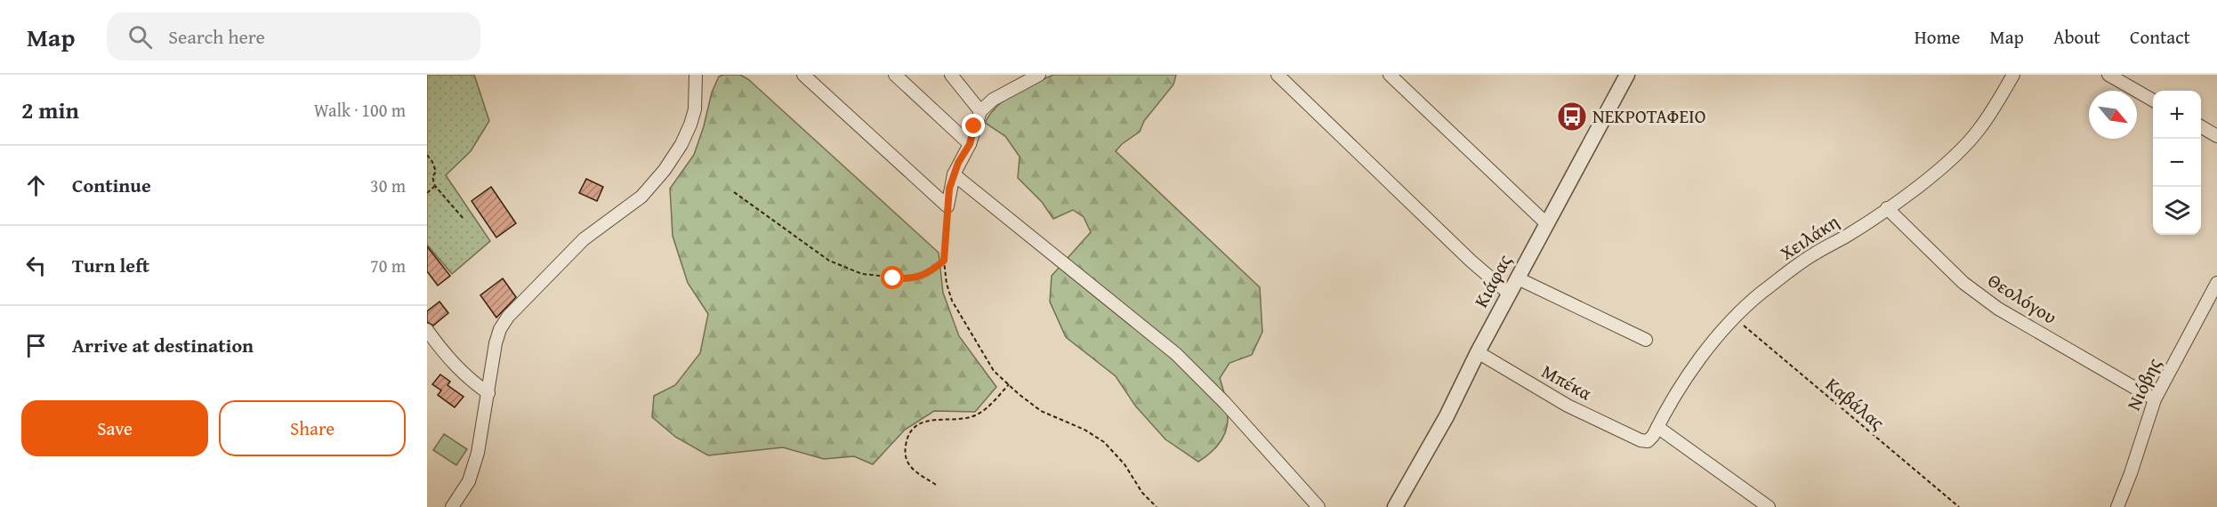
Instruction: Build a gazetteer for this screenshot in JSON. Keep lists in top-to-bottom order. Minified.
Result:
{"streets":{"street":["Χειλάκη","Κιάφας","Θεολόγου","Μπέκα","Νιόβης"],"path":["Καβάλας"]},"crossings":[["Χειλάκη","Θεολόγου"],["Χειλάκη","Μπέκα"],["Χειλάκη","Καβάλας"],["Κιάφας","Μπέκα"],["Θεολόγου","Νιόβης"]],"places":{"bus stop":["ΝΕΚΡΟΤΑΦΕΙΟ"]},"north":"bottom right","page":{"header":"Map","search":"Search here","nav":["Home","Map","About","Contact"],"heading":["2 min","Walk · 100 m"],"map_buttons":["+","−"],"list":[["Continue","30 m"],["Turn left","70 m"],"Arrive at destination"],"buttons":["Save","Share"]}}
